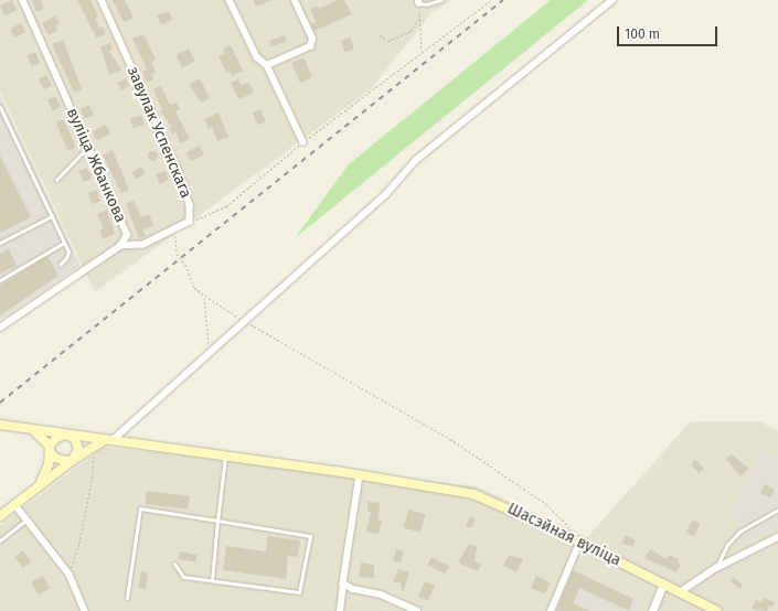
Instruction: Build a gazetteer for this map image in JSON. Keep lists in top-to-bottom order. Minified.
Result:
{"streets":{"main road":["Шасэйная вуліца"],"street":["завулак Успенскага","вуліца Жбанкова"]},"scale_bar":"100 m"}
